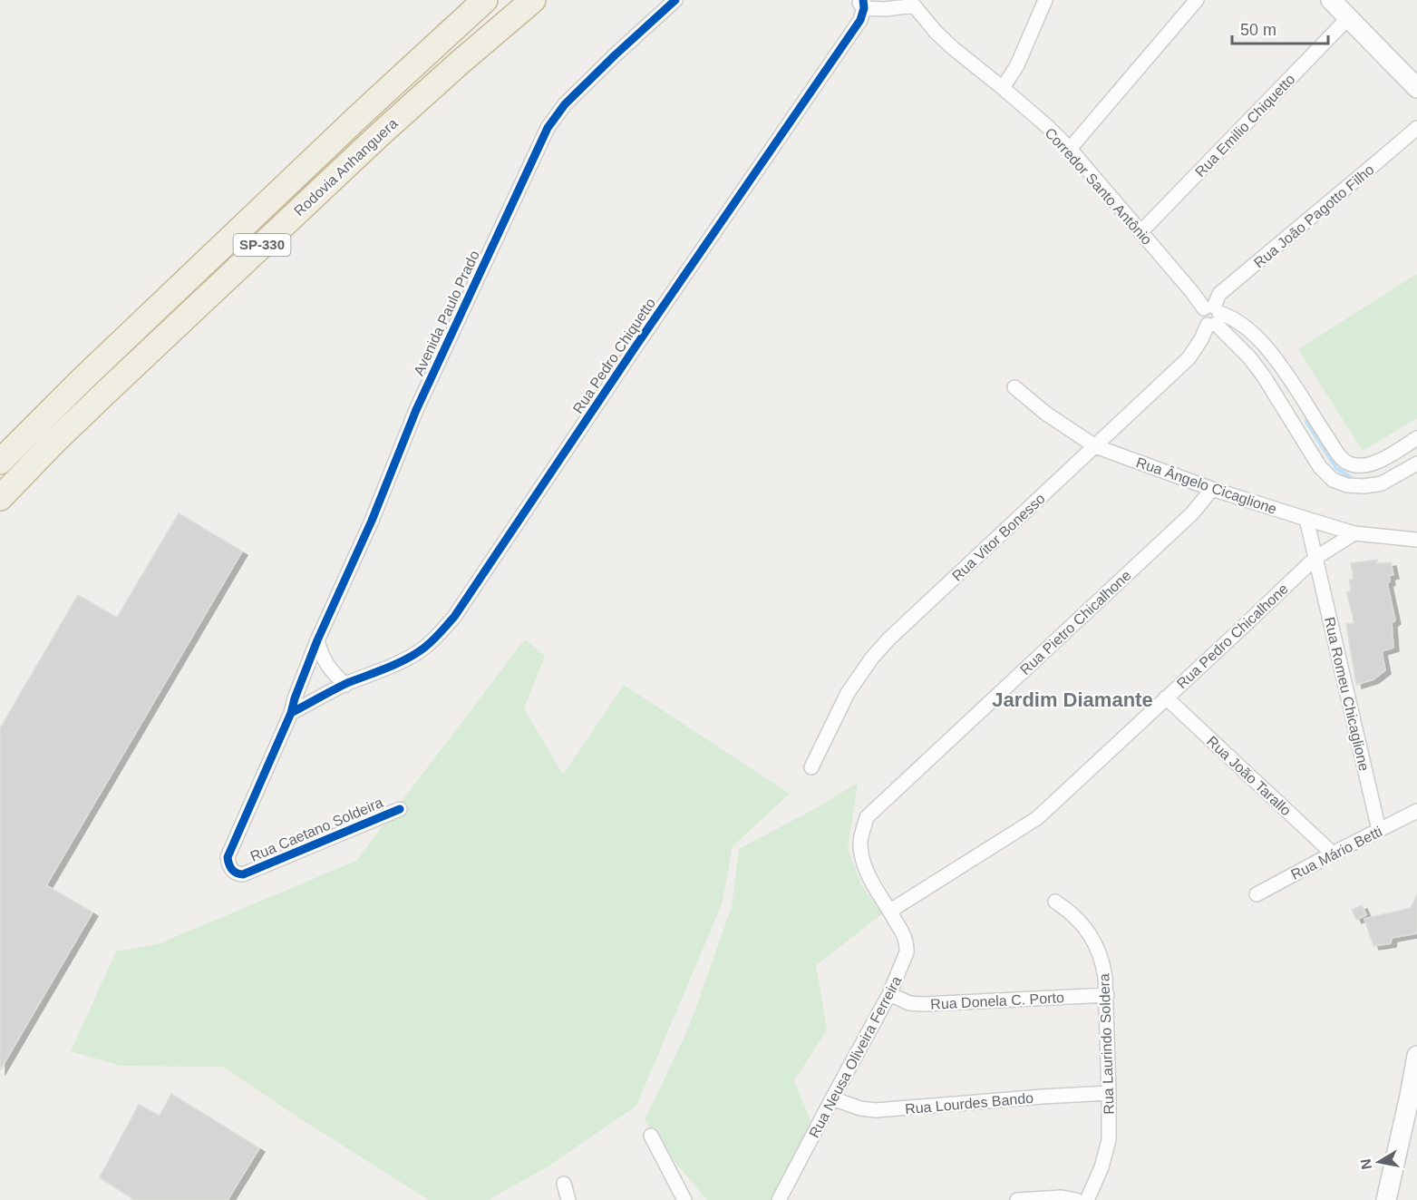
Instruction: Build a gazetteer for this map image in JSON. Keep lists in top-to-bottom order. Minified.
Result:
{"streets":{"highway":["Rodovia Anhanguera","SP-330"],"street":["Rua Emilio Chiquetto","Corredor Santo Antônio","Rua João Pagotto Filho","Avenida Paulo Prado","Rua Pedro Chiquetto","Rua Ângelo Cicaglione","Rua Vitor Bonesso","Rua Pietro Chicalhone","Rua Pedro Chicalhone","Rua Romeu Chicaglione","Rua João Tarallo","Rua Caetano Soldeira","Rua Mário Betti","Rua Donela C. Porto","Rua Laurindo Soldera","Rua Neusa Oliveira Ferreira","Rua Lourdes Bando"]},"crossings":[["Rua Emilio Chiquetto","Corredor Santo Antônio"],["Corredor Santo Antônio","Rua João Pagotto Filho"],["Corredor Santo Antônio","Rua Pedro Chiquetto"],["Corredor Santo Antônio","Rua Vitor Bonesso"],["Rua João Pagotto Filho","Rua Vitor Bonesso"],["Avenida Paulo Prado","Rua Pedro Chiquetto"],["Avenida Paulo Prado","Rua Caetano Soldeira"],["Rua Ângelo Cicaglione","Rua Vitor Bonesso"],["Rua Ângelo Cicaglione","Rua Pietro Chicalhone"],["Rua Ângelo Cicaglione","Rua Pedro Chicalhone"],["Rua Ângelo Cicaglione","Rua Romeu Chicaglione"],["Rua Pietro Chicalhone","Rua Pedro Chicalhone"],["Rua Pietro Chicalhone","Rua Neusa Oliveira Ferreira"],["Rua Pedro Chicalhone","Rua Romeu Chicaglione"],["Rua Pedro Chicalhone","Rua João Tarallo"],["Rua Pedro Chicalhone","Rua Neusa Oliveira Ferreira"],["Rua Romeu Chicaglione","Rua Mário Betti"],["Rua João Tarallo","Rua Mário Betti"],["Rua Donela C. Porto","Rua Laurindo Soldera"],["Rua Donela C. Porto","Rua Neusa Oliveira Ferreira"],["Rua Laurindo Soldera","Rua Lourdes Bando"],["Rua Neusa Oliveira Ferreira","Rua Lourdes Bando"]],"districts":["Jardim Diamante"],"scale_bar":"50 m","north":"left"}
